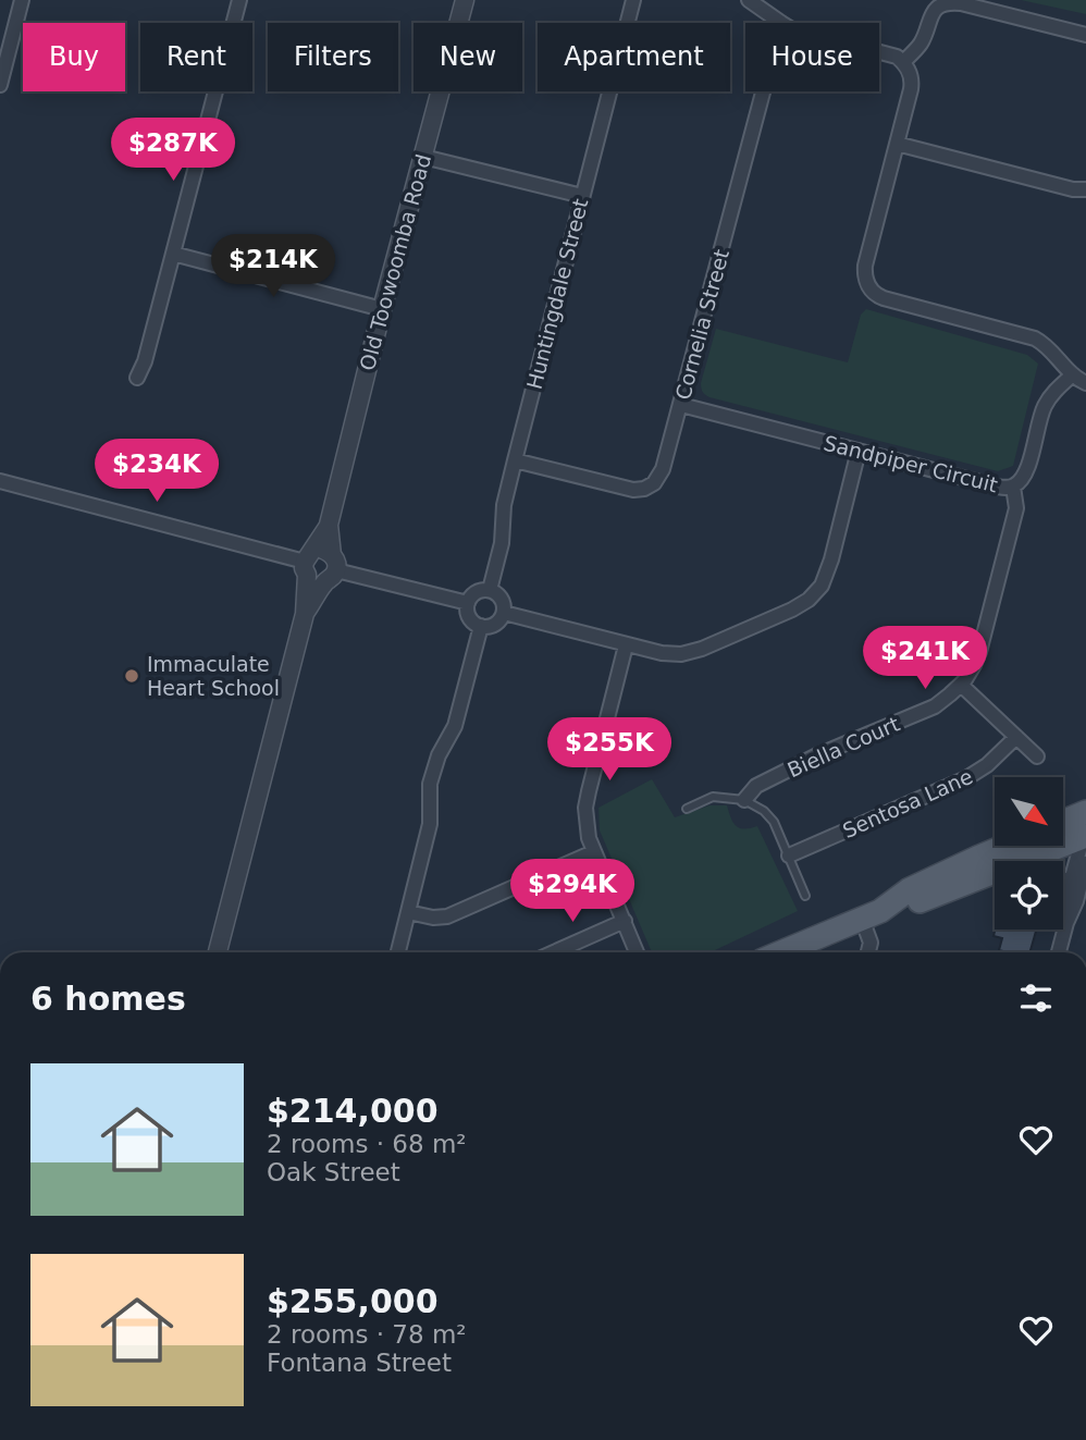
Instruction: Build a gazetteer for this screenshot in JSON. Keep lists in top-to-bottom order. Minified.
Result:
{"streets":{"street":["Old Toowoomba Road","Huntingdale Street","Cornelia Street","Sandpiper Circuit","Biella Court","Sentosa Lane"]},"crossings":[["Huntingdale Street","Cornelia Street"],["Cornelia Street","Sandpiper Circuit"],["Sandpiper Circuit","Biella Court"]],"places":["Immaculate Heart School"],"north":"bottom right","page":{"chip":["Buy","Rent","Filters","New","Apartment","House"],"price":["$287K","$214K","$234K","$241K","$255K","$294K"],"heading":"6 homes","list":[{"name":"$214,000","note":"2 rooms · 68 m² · Oak Street"},{"name":"$255,000","note":"2 rooms · 78 m² · Fontana Street"}]}}
